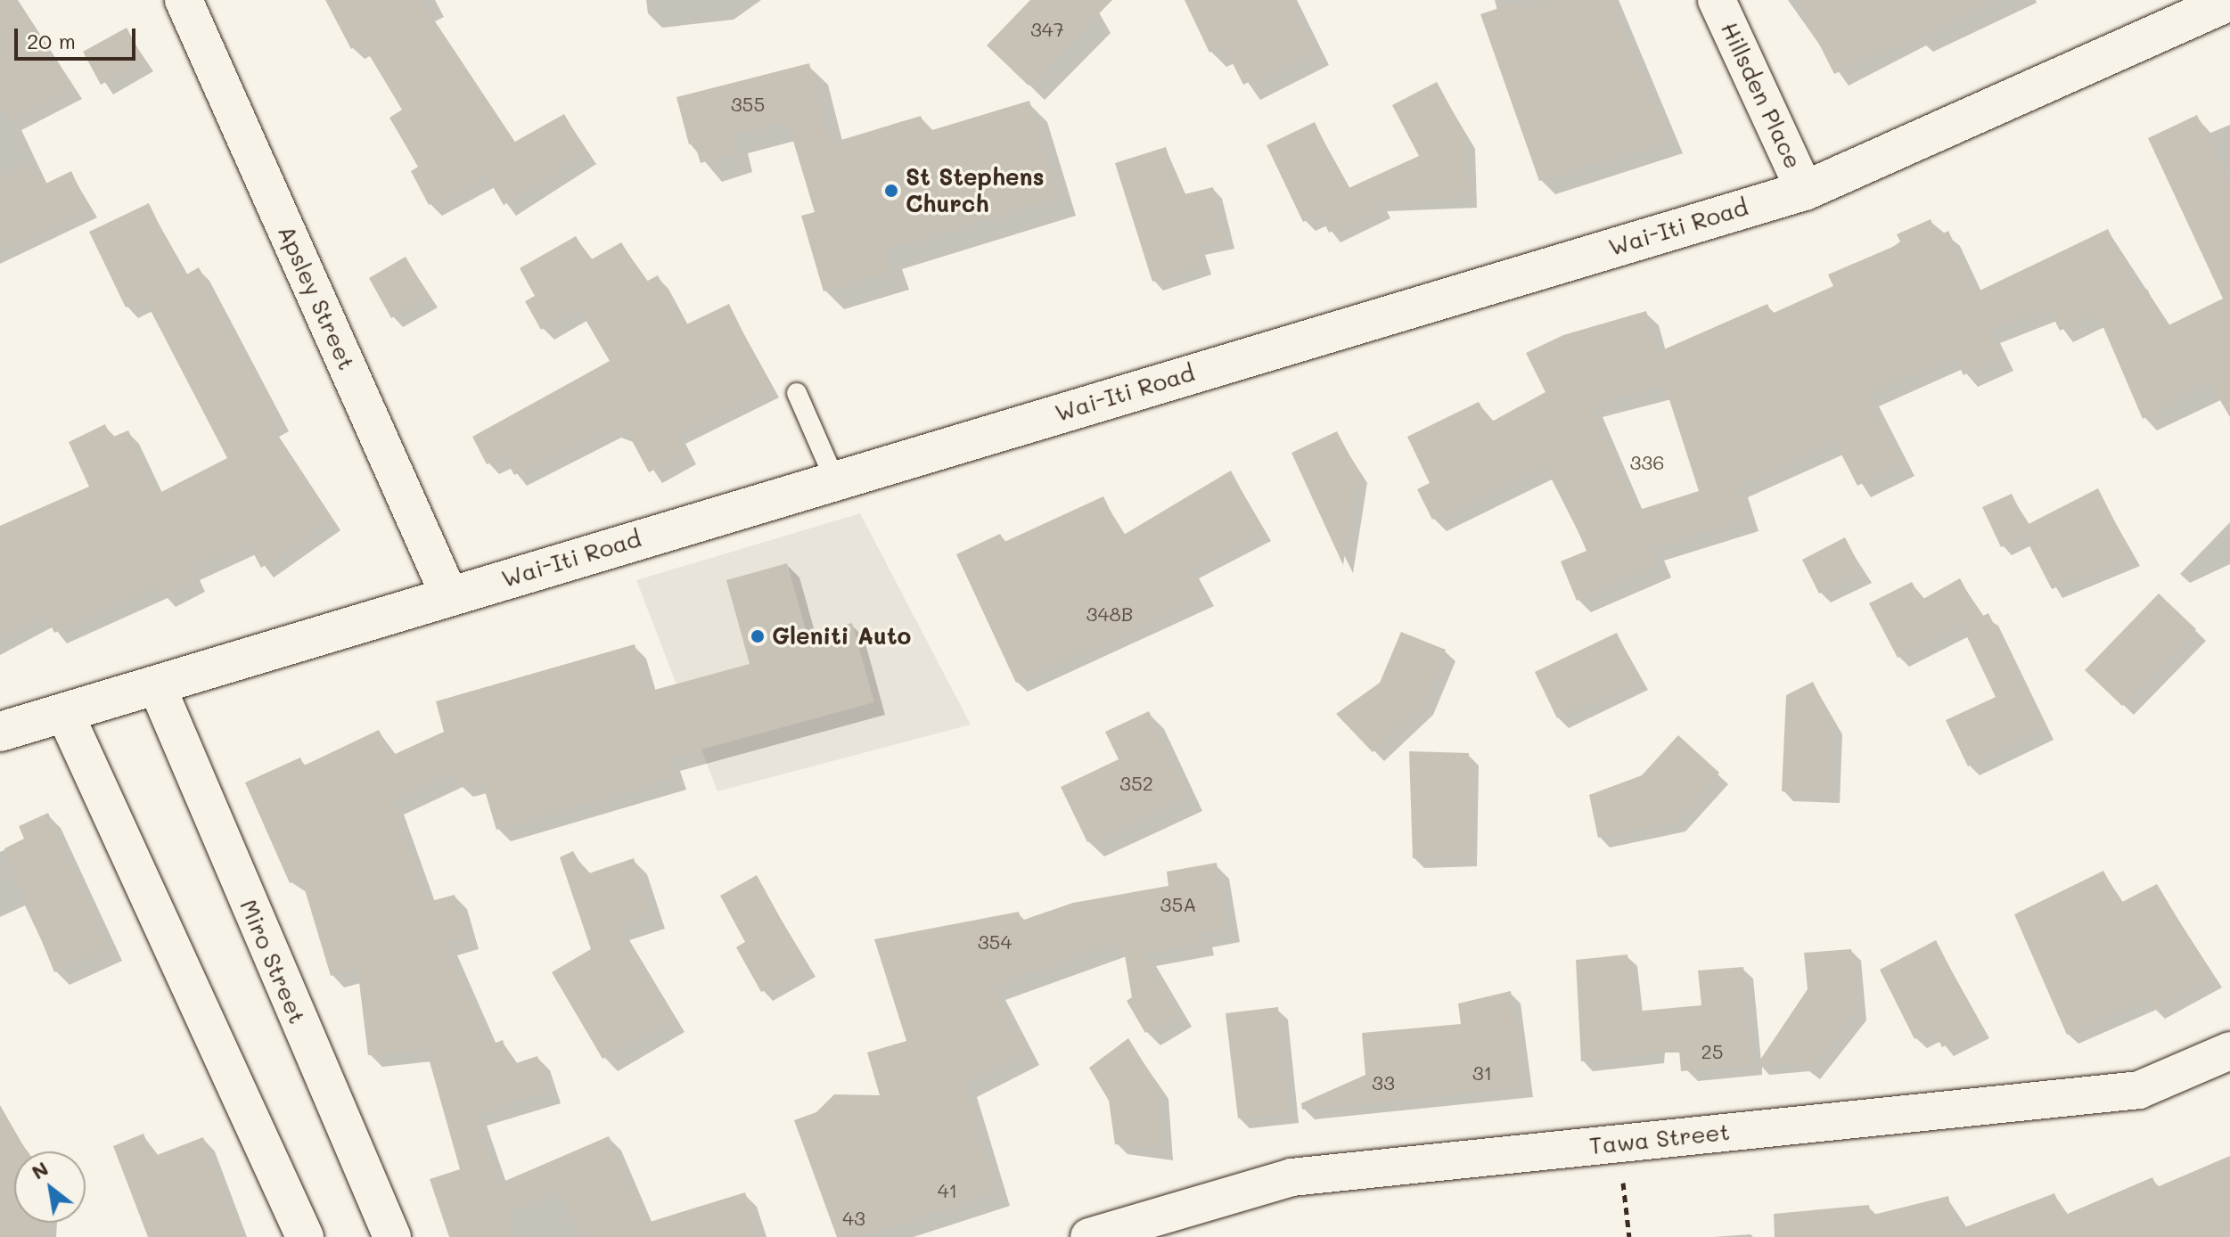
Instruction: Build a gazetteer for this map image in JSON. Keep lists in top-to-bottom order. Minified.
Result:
{"streets":{"street":["Hillsden Place","Wai-Iti Road","Apsley Street","Miro Street","Tawa Street"]},"crossings":[["Hillsden Place","Wai-Iti Road"],["Wai-Iti Road","Apsley Street"],["Wai-Iti Road","Miro Street"]],"places":["St Stephens Church","Gleniti Auto"],"house_numbers":["347","355","336","348B","352","35A","354","25","31","33","41","43"],"scale_bar":"20 m","north":"top left"}
